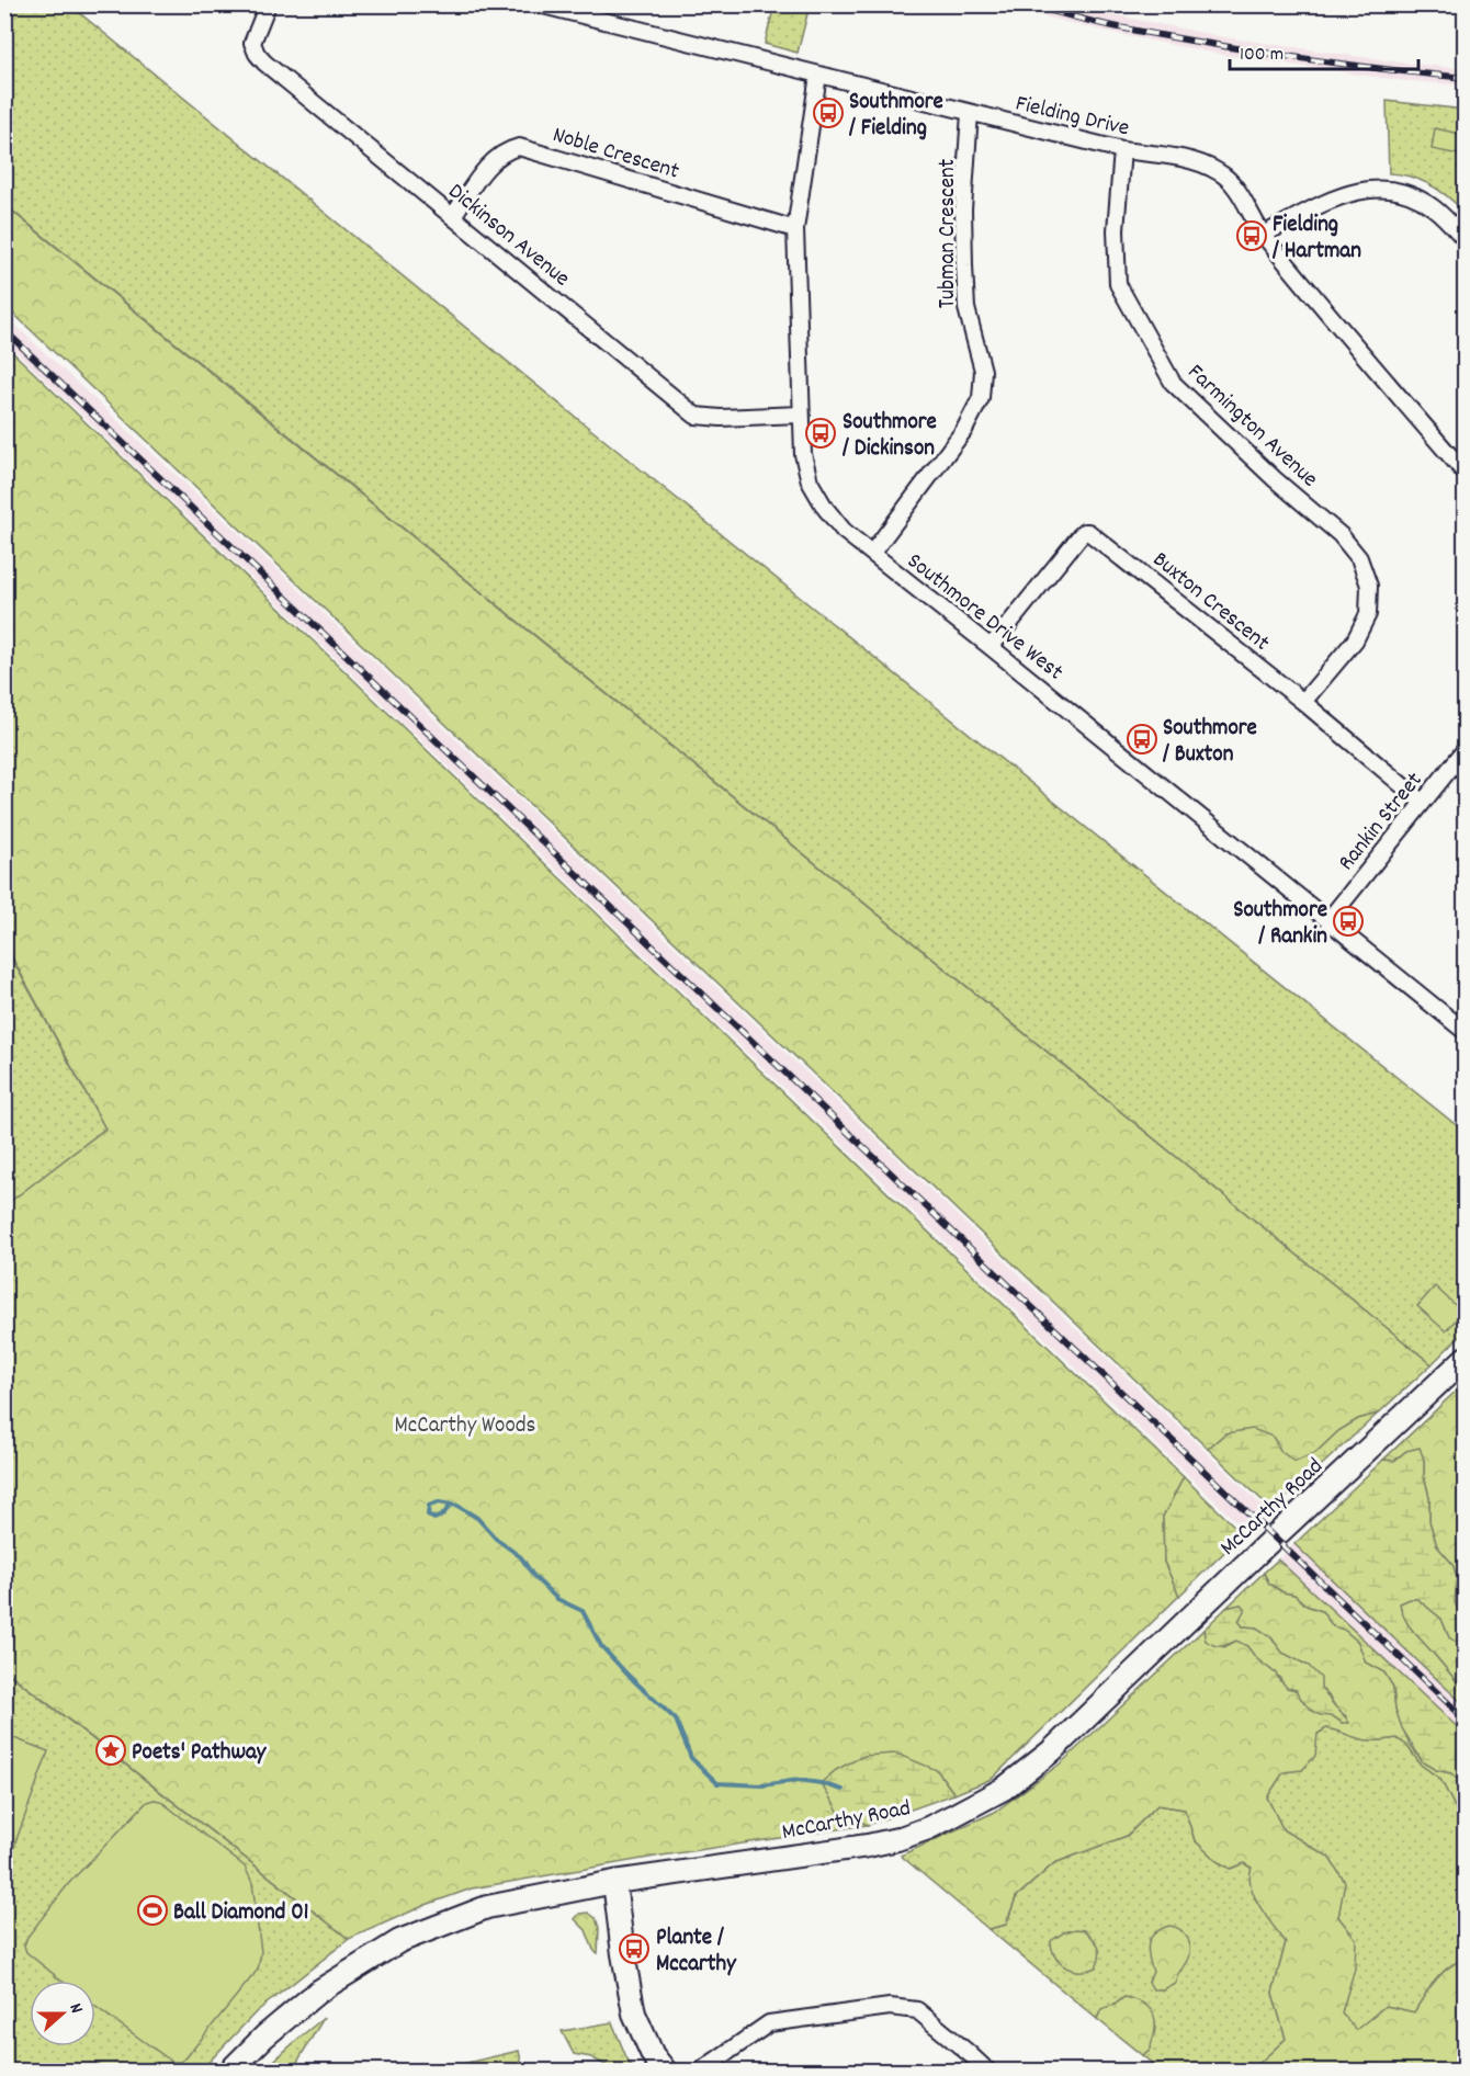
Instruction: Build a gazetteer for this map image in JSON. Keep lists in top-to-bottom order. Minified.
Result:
{"streets":{"street":["Fielding Drive","Noble Crescent","Dickinson Avenue","Tubman Crescent","Farmington Avenue","Buxton Crescent","Southmore Drive West","Rankin Street","McCarthy Road"]},"crossings":[["Fielding Drive","Tubman Crescent"],["Fielding Drive","Farmington Avenue"],["Fielding Drive","Southmore Drive West"],["Noble Crescent","Dickinson Avenue"],["Noble Crescent","Southmore Drive West"],["Dickinson Avenue","Southmore Drive West"],["Tubman Crescent","Southmore Drive West"],["Farmington Avenue","Buxton Crescent"],["Buxton Crescent","Southmore Drive West"],["Buxton Crescent","Rankin Street"],["Southmore Drive West","Rankin Street"]],"parks":["McCarthy Woods"],"places":{"bus stop":["Southmore / Fielding","Fielding / Hartman","Southmore / Dickinson","Southmore / Buxton","Southmore / Rankin","Plante / Mccarthy"],"place":["Poets' Pathway"],"sports":["Ball Diamond 01"]},"scale_bar":"100 m","north":"right"}
